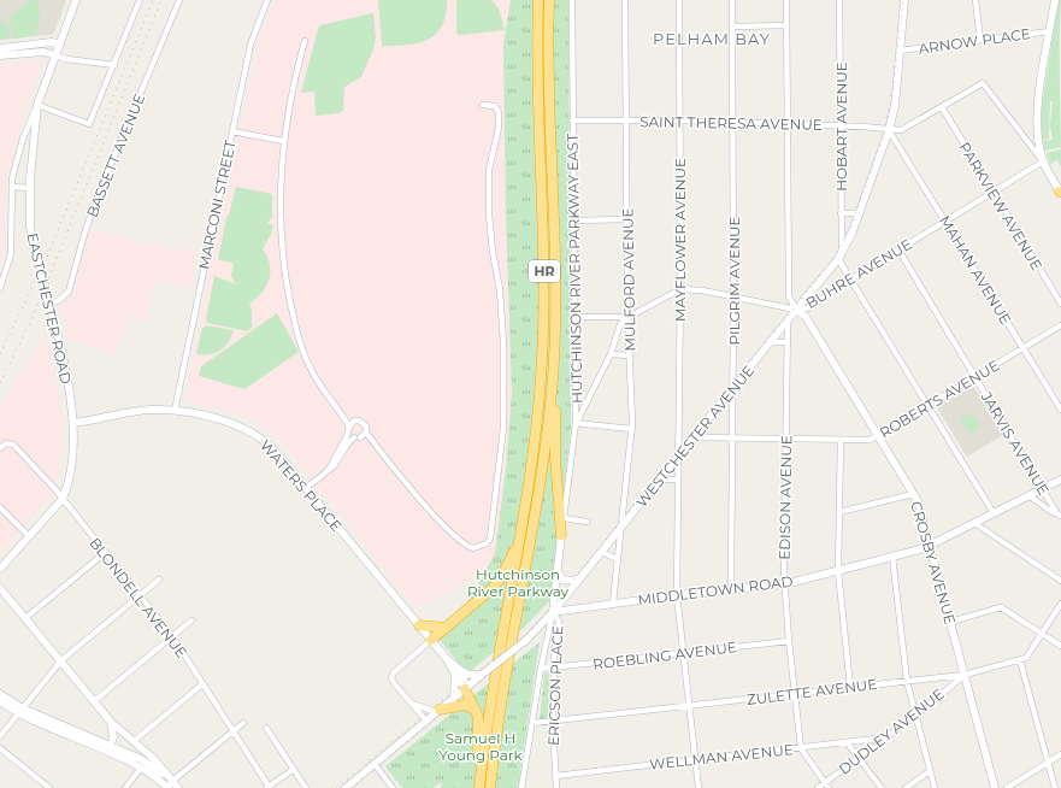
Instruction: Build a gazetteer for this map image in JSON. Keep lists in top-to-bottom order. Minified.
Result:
{"streets":{"highway":["HR"],"main road":["EASTCHESTER ROAD","WESTCHESTER AVENUE","WATERS PLACE","CROSBY AVENUE","MIDDLETOWN ROAD"],"street":["ARNOW PLACE","SAINT THERESA AVENUE","HOBART AVENUE","BASSETT AVENUE","MARCONI STREET","PARKVIEW AVENUE","MAYFLOWER AVENUE","HUTCHINSON RIVER PARKWAY EAST","MAHAN AVENUE","BUHRE AVENUE","MULFORD AVENUE","PILGRIM AVENUE","ROBERTS AVENUE","JARVIS AVENUE","EDISON AVENUE","BLONDELL AVENUE","ROEBLING AVENUE","ERICSON PLACE","ZULETTE AVENUE","DUDLEY AVENUE","WELLMAN AVENUE"]},"crossings":[["ARNOW PLACE","WESTCHESTER AVENUE"],["SAINT THERESA AVENUE","HOBART AVENUE"],["SAINT THERESA AVENUE","MAYFLOWER AVENUE"],["SAINT THERESA AVENUE","HUTCHINSON RIVER PARKWAY EAST"],["SAINT THERESA AVENUE","MAHAN AVENUE"],["SAINT THERESA AVENUE","MULFORD AVENUE"],["SAINT THERESA AVENUE","PILGRIM AVENUE"],["SAINT THERESA AVENUE","WESTCHESTER AVENUE"],["HOBART AVENUE","WESTCHESTER AVENUE"],["BASSETT AVENUE","EASTCHESTER ROAD"],["MARCONI STREET","WATERS PLACE"],["PARKVIEW AVENUE","BUHRE AVENUE"],["MAYFLOWER AVENUE","BUHRE AVENUE"],["MAYFLOWER AVENUE","WESTCHESTER AVENUE"],["MAYFLOWER AVENUE","MIDDLETOWN ROAD"],["MAYFLOWER AVENUE","ROEBLING AVENUE"],["MAYFLOWER AVENUE","ZULETTE AVENUE"],["MAYFLOWER AVENUE","WELLMAN AVENUE"],["MAHAN AVENUE","BUHRE AVENUE"],["MAHAN AVENUE","ROBERTS AVENUE"],["MAHAN AVENUE","WESTCHESTER AVENUE"],["BUHRE AVENUE","PILGRIM AVENUE"],["BUHRE AVENUE","WESTCHESTER AVENUE"],["BUHRE AVENUE","JARVIS AVENUE"],["BUHRE AVENUE","CROSBY AVENUE"],["MULFORD AVENUE","WESTCHESTER AVENUE"],["MULFORD AVENUE","MIDDLETOWN ROAD"],["PILGRIM AVENUE","ROBERTS AVENUE"],["PILGRIM AVENUE","WESTCHESTER AVENUE"],["PILGRIM AVENUE","MIDDLETOWN ROAD"],["EASTCHESTER ROAD","WATERS PLACE"],["EASTCHESTER ROAD","BLONDELL AVENUE"],["ROBERTS AVENUE","WESTCHESTER AVENUE"],["ROBERTS AVENUE","JARVIS AVENUE"],["ROBERTS AVENUE","EDISON AVENUE"],["ROBERTS AVENUE","CROSBY AVENUE"],["WESTCHESTER AVENUE","WATERS PLACE"],["WESTCHESTER AVENUE","EDISON AVENUE"],["WESTCHESTER AVENUE","CROSBY AVENUE"],["WESTCHESTER AVENUE","MIDDLETOWN ROAD"],["WESTCHESTER AVENUE","ERICSON PLACE"],["JARVIS AVENUE","MIDDLETOWN ROAD"],["EDISON AVENUE","MIDDLETOWN ROAD"],["EDISON AVENUE","ROEBLING AVENUE"],["EDISON AVENUE","ZULETTE AVENUE"],["EDISON AVENUE","DUDLEY AVENUE"],["EDISON AVENUE","WELLMAN AVENUE"],["CROSBY AVENUE","MIDDLETOWN ROAD"],["CROSBY AVENUE","ZULETTE AVENUE"],["CROSBY AVENUE","DUDLEY AVENUE"],["MIDDLETOWN ROAD","ERICSON PLACE"],["ROEBLING AVENUE","ERICSON PLACE"],["ERICSON PLACE","ZULETTE AVENUE"],["ERICSON PLACE","WELLMAN AVENUE"],["ZULETTE AVENUE","DUDLEY AVENUE"],["DUDLEY AVENUE","WELLMAN AVENUE"]],"districts":["PELHAM BAY"],"parks":["Hutchinson River Parkway","Samuel H Young Park"]}
